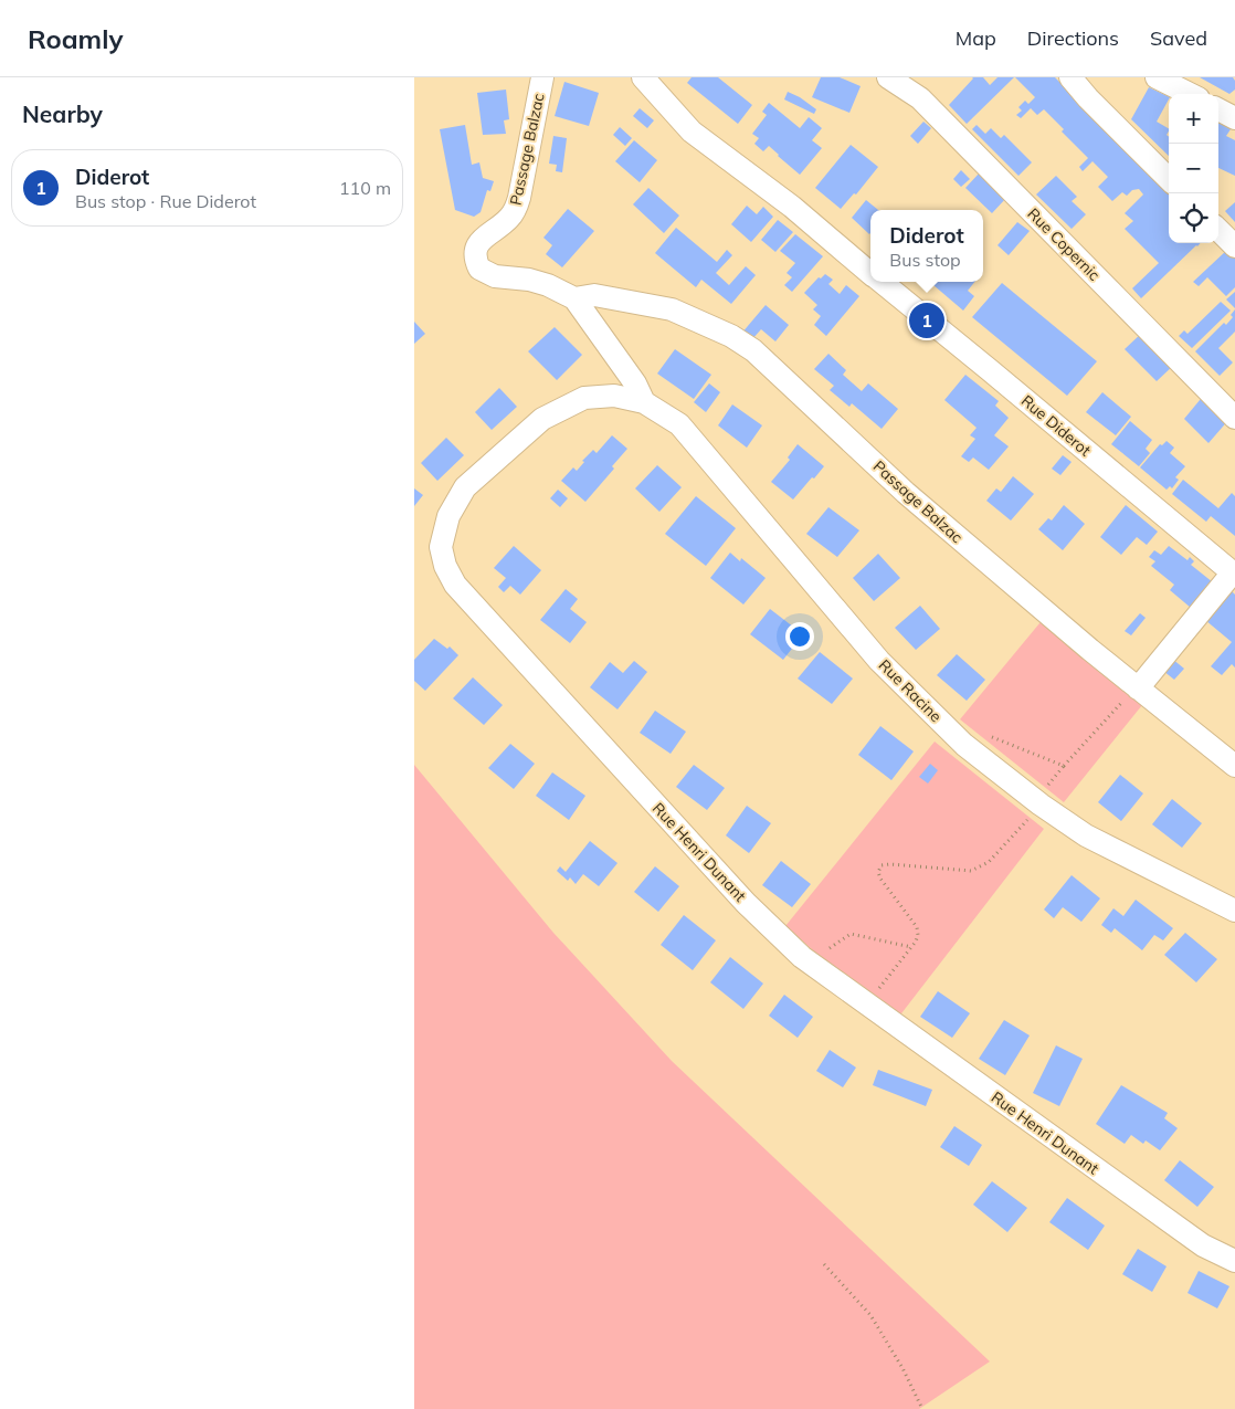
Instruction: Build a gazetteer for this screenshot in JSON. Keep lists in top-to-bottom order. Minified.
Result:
{"streets":{"street":["Passage Balzac","Rue Copernic","Rue Diderot","Rue Racine","Rue Henri Dunant"]},"crossings":[["Passage Balzac","Rue Racine"],["Passage Balzac","Rue Henri Dunant"],["Rue Racine","Rue Henri Dunant"]],"page":{"header":"Roamly","nav":["Map","Directions","Saved"],"heading":"Nearby","map_buttons":["+","−"],"list":[{"mark":"1","name":"Diderot","note":"Bus stop · Rue Diderot","value":"110 m"}],"popup":["Diderot","Bus stop"],"pins":"1"}}
